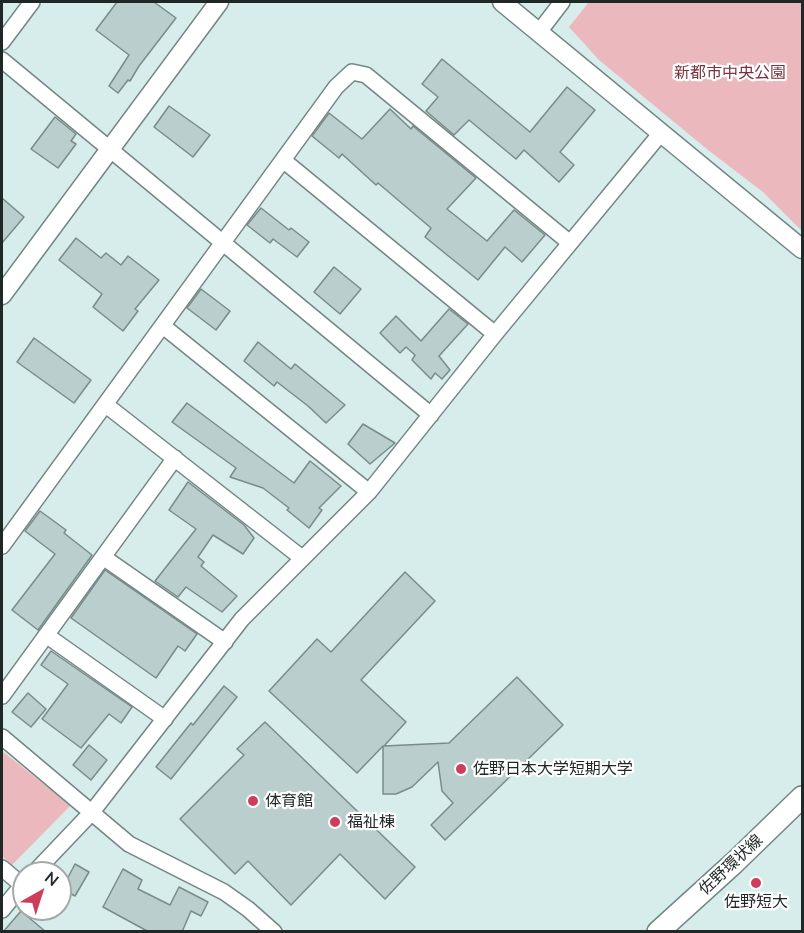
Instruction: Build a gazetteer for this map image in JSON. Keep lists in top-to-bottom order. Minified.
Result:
{"streets":{"main road":["佐野環状線"]},"parks":["新都市中央公園"],"places":["佐野日本大学短期大学","体育館","福祉棟","佐野短大"],"north":"top right"}
